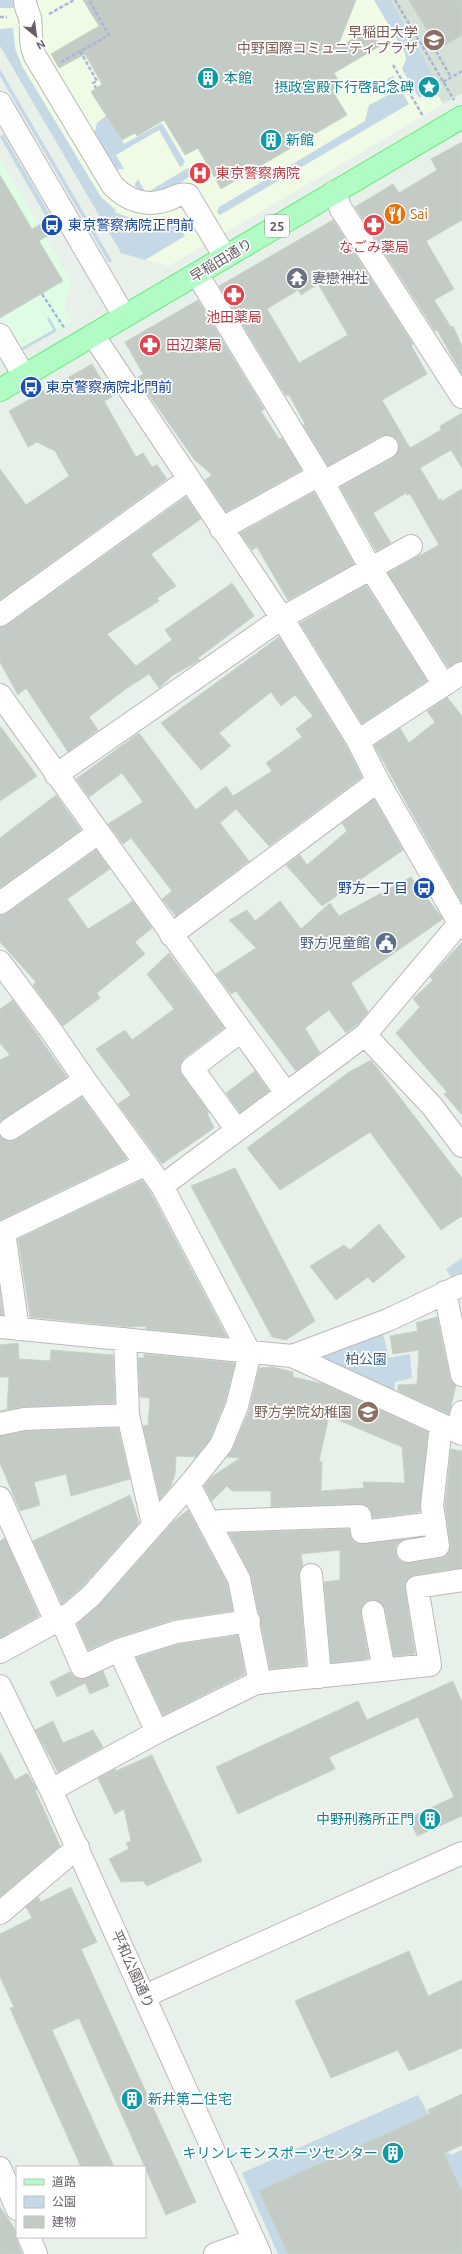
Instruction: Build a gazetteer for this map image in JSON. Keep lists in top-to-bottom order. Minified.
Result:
{"streets":{"main road":["25","早稲田通り"],"street":["平和公園通り"]},"parks":["柏公園"],"places":{"school or university":["早稲田大学 中野国際コミュニティプラザ","野方学院幼稚園"],"building":["本館","新館","中野刑務所正門","新井第二住宅","キリンレモンスポーツセンター"],"place":["摂政宮殿下行啓記念碑"],"hospital":["東京警察病院"],"restaurant":["Sai"],"bus stop":["東京警察病院正門前","東京警察病院北門前","野方一丁目"],"pharmacy":["なごみ薬局","池田薬局","田辺薬局"],"temple":["妻戀神社"],"public building":["野方児童館"]},"legend":["道路","公園","建物"],"north":"bottom right"}
